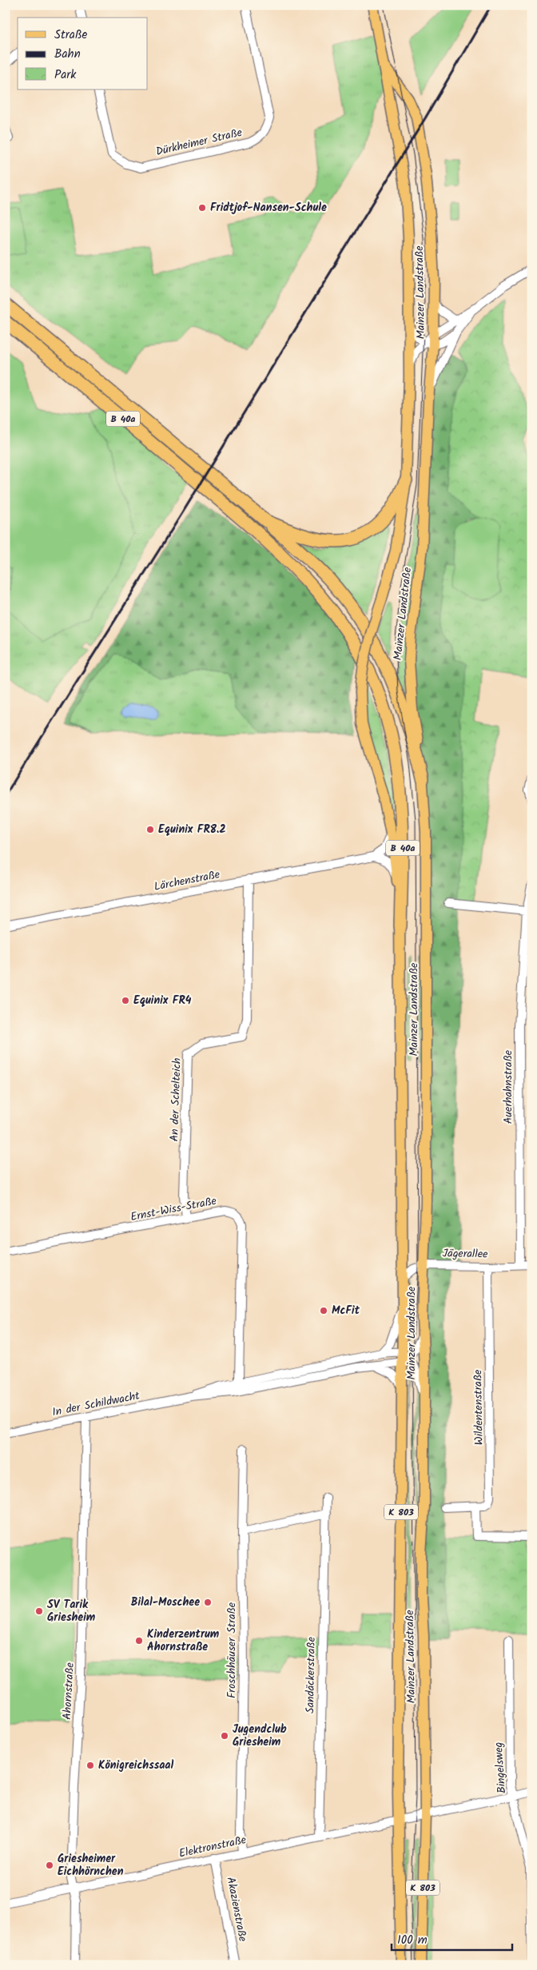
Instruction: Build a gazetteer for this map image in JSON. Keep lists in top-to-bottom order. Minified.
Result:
{"streets":{"highway":["B 40a"],"main road":["Mainzer Landstraße","K 803"],"street":["Dürkheimer Straße","Lärchenstraße","Auerhahnstraße","An der Schelteich","Ernst-Wiss-Straße","Jägerallee","In der Schildwacht","Wildentenstraße","Froschhäuser Straße","Sandäckerstraße","Ahornstraße","Bingelsweg","Elektronstraße","Akazienstraße"]},"crossings":[["Mainzer Landstraße","B 40a"],["Mainzer Landstraße","Jägerallee"],["Mainzer Landstraße","In der Schildwacht"],["Mainzer Landstraße","Elektronstraße"],["Lärchenstraße","An der Schelteich"],["Auerhahnstraße","Jägerallee"],["An der Schelteich","Ernst-Wiss-Straße"],["Ernst-Wiss-Straße","In der Schildwacht"],["Jägerallee","Wildentenstraße"],["In der Schildwacht","Ahornstraße"],["Froschhäuser Straße","Elektronstraße"],["Sandäckerstraße","Elektronstraße"],["Ahornstraße","Elektronstraße"],["Bingelsweg","Elektronstraße"],["Elektronstraße","Akazienstraße"]],"places":["Fridtjof-Nansen-Schule","Equinix FR8.2","Equinix FR4","McFit","Bilal-Moschee","SV Tarik Griesheim","Kinderzentrum Ahornstraße","Jugendclub Griesheim","Königreichssaal","Griesheimer Eichhörnchen"],"legend":["Straße","Bahn","Park"],"scale_bar":"100 m"}
